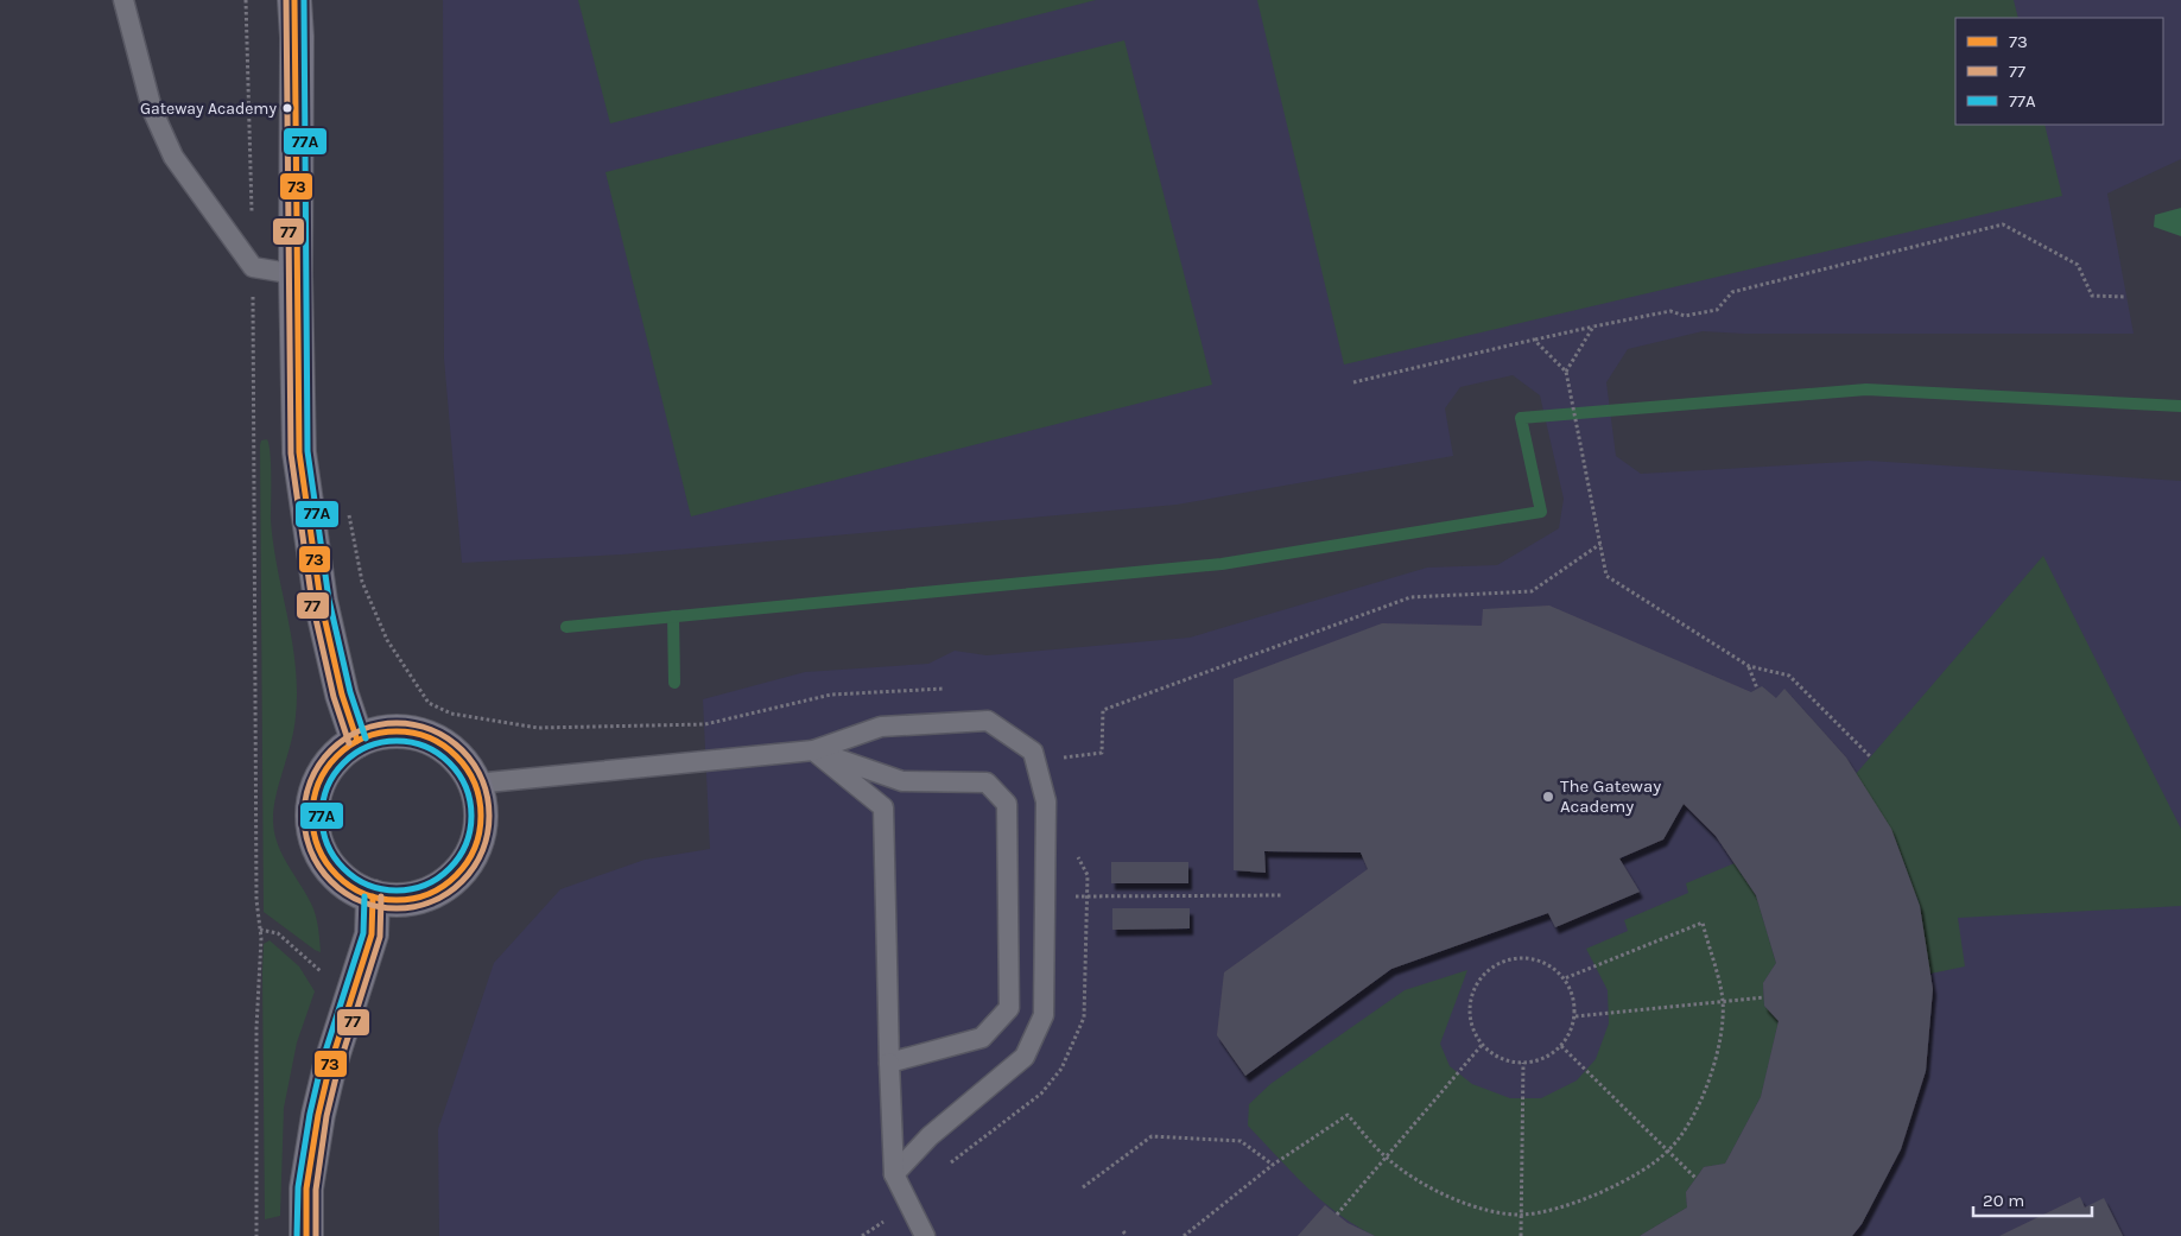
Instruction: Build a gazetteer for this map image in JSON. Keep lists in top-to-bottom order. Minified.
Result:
{"places":["Gateway Academy","The Gateway Academy"],"lines":["transit line 73","transit line 77","transit line 77A"],"legend":["73","77","77A"],"scale_bar":"20 m"}
